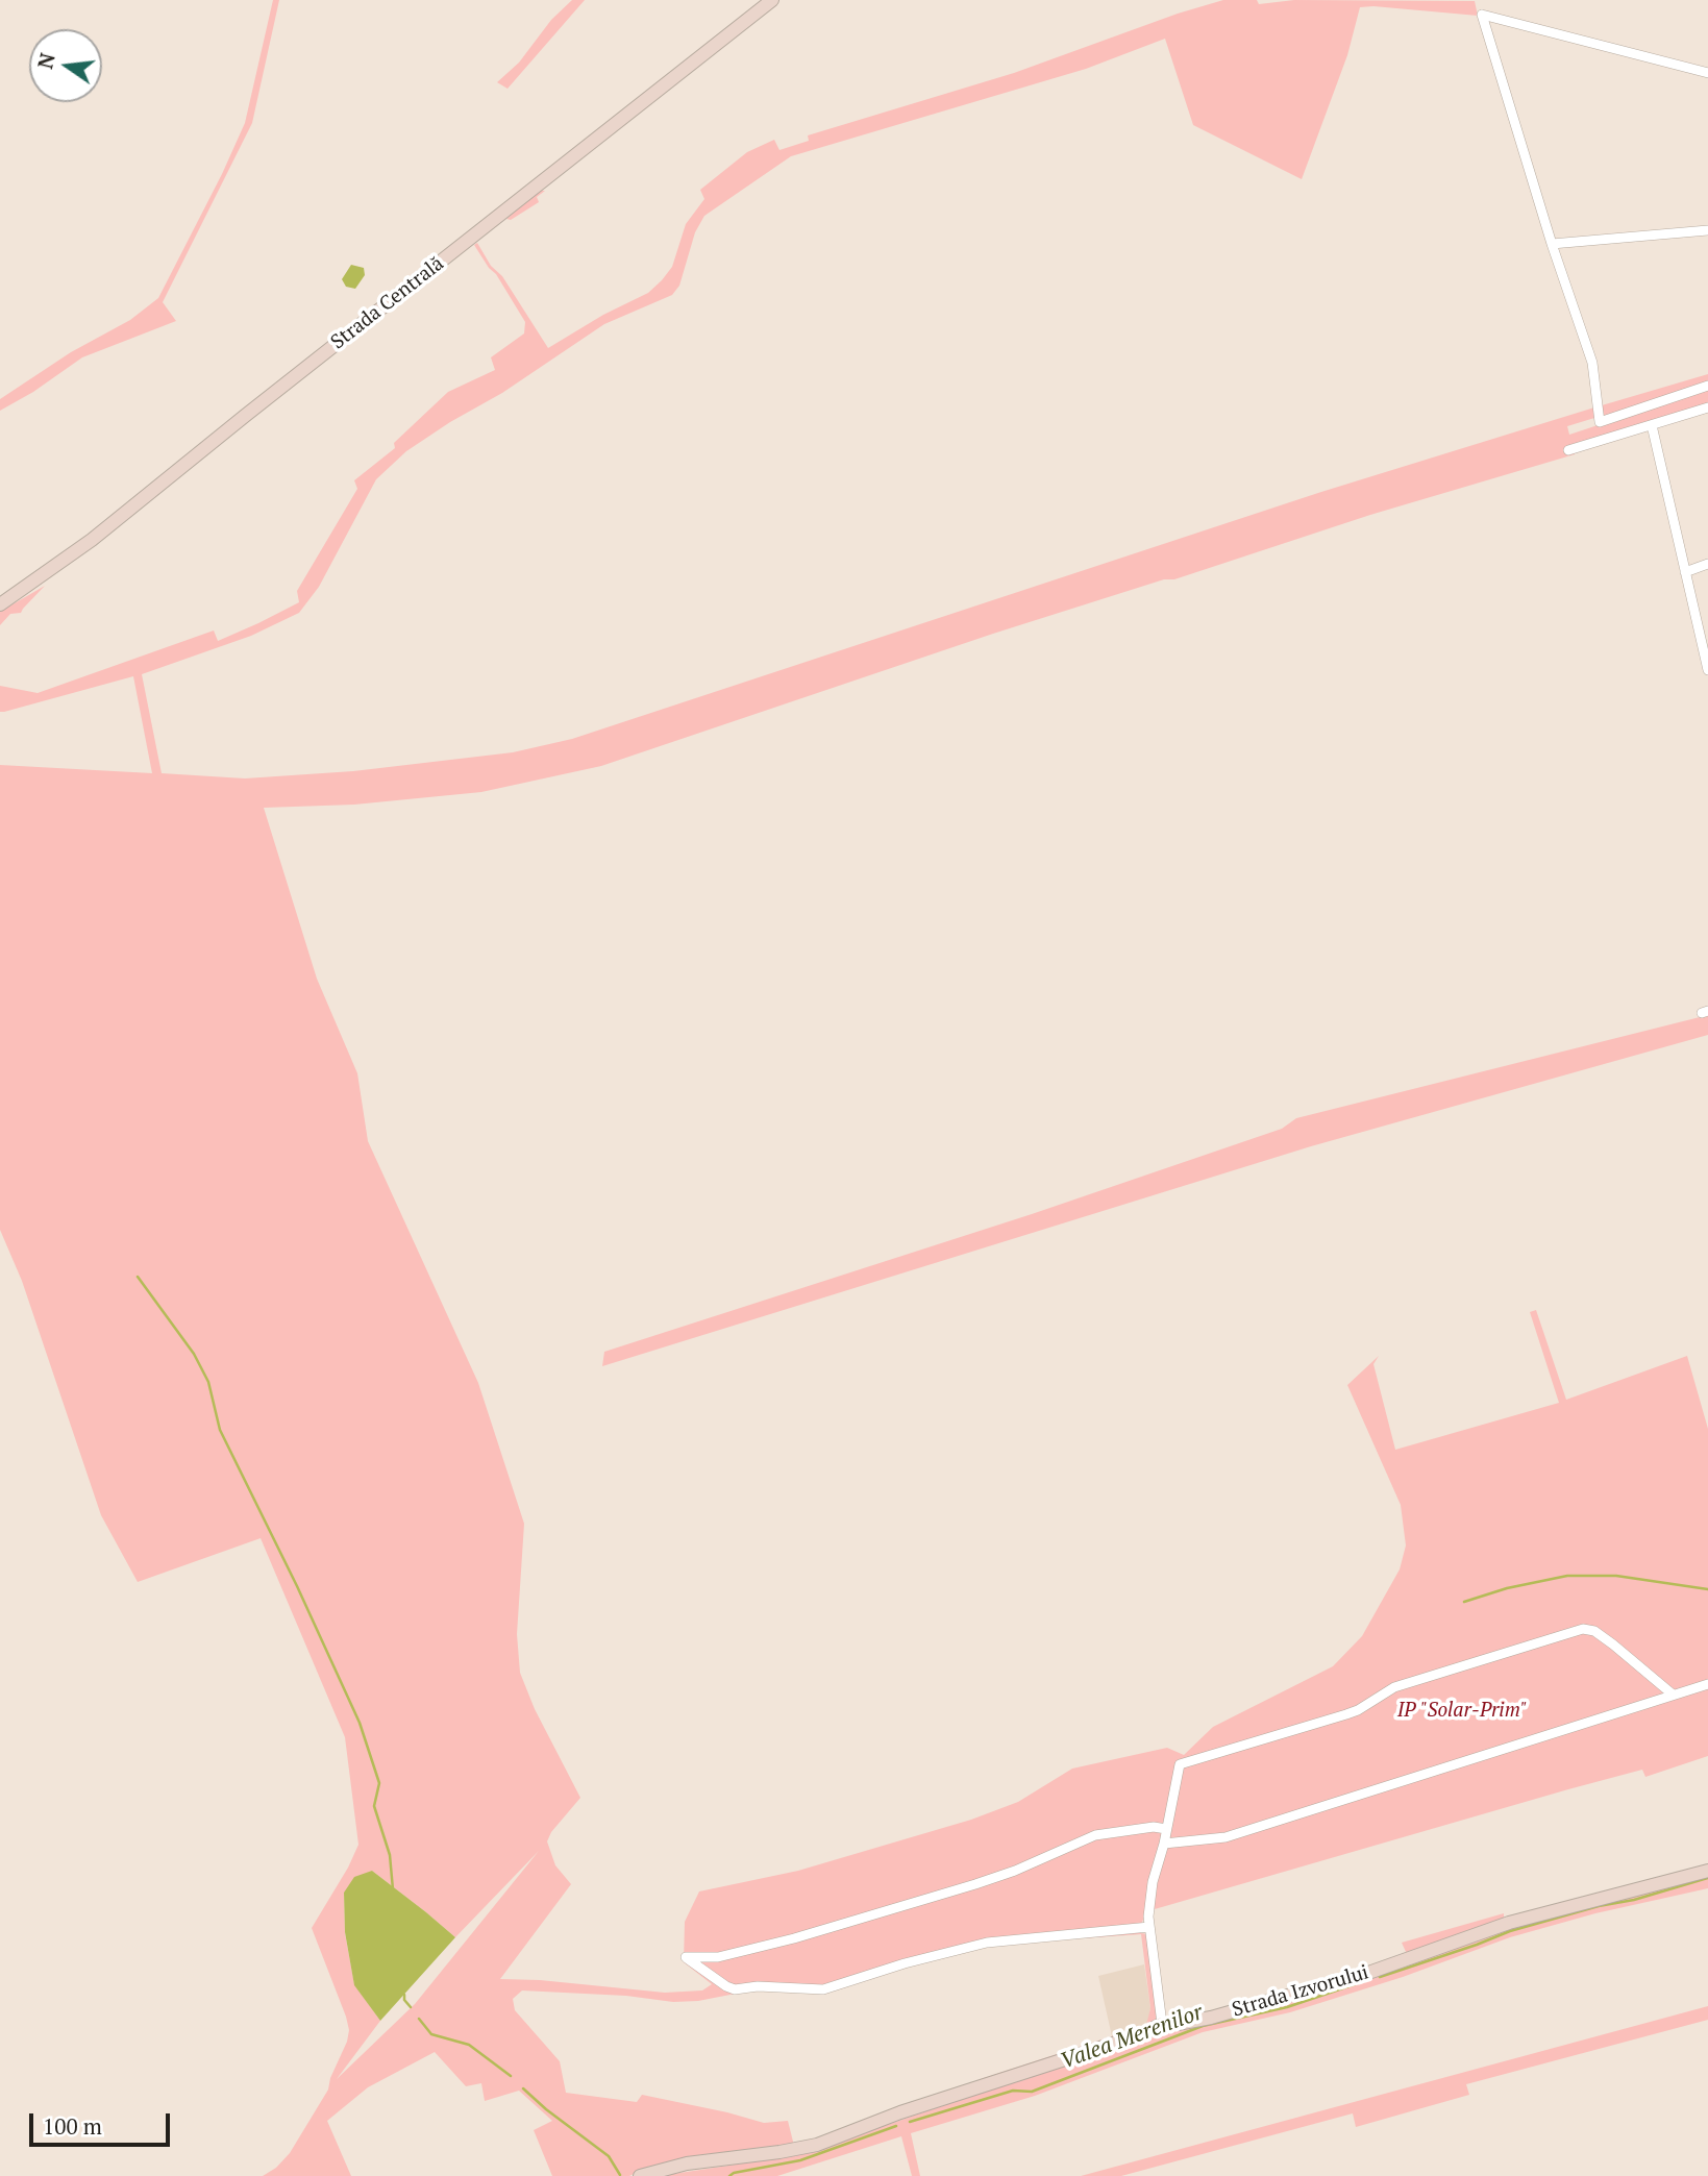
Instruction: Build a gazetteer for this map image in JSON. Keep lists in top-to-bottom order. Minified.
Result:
{"streets":{"street":["Strada Centrală","Strada Izvorului"]},"water":["Valea Merenilor"],"parks":["IP \"Solar-Prim\""],"scale_bar":"100 m","north":"left"}
